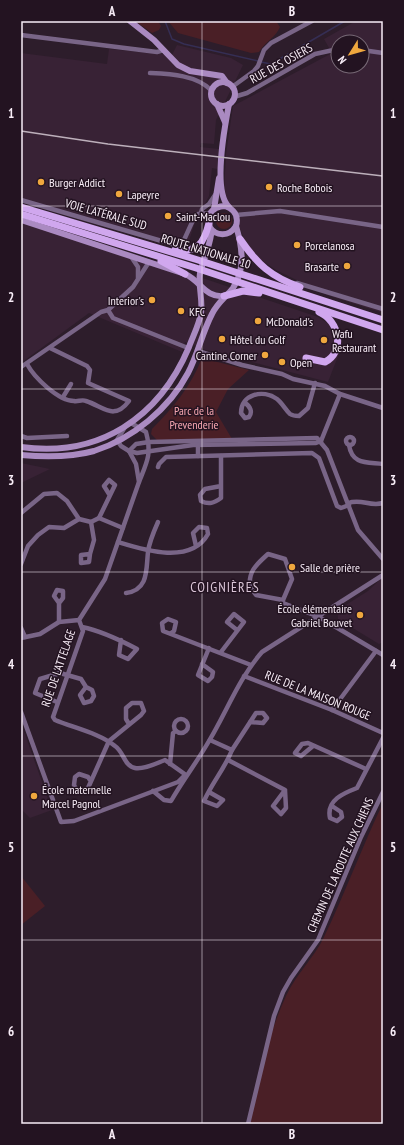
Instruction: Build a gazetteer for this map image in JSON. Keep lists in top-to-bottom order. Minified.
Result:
{"streets":{"main road":["ROUTE NATIONALE 10"],"street":["RUE DES OSIERS","VOIE LATÉRALE SUD","RUE DE L'ATTELAGE","RUE DE LA MAISON ROUGE","CHEMIN DE LA ROUTE AUX CHIENS"]},"districts":["COIGNIÈRES"],"parks":["Parc de la Prevenderie"],"places":["Burger Addict","Roche Bobois","Lapeyre","Saint-Maclou","Porcelanosa","Brasarte","Interior's","KFC","McDonald's","Hôtel du Golf","Wafu Restaurant","Cantine Corner","Open","Salle de prière","École élémentaire Gabriel Bouvet","École maternelle Marcel Pagnol"],"north":"bottom left","grid":{"columns":["A","B"],"rows":["1","2","3","4","5","6"]}}
